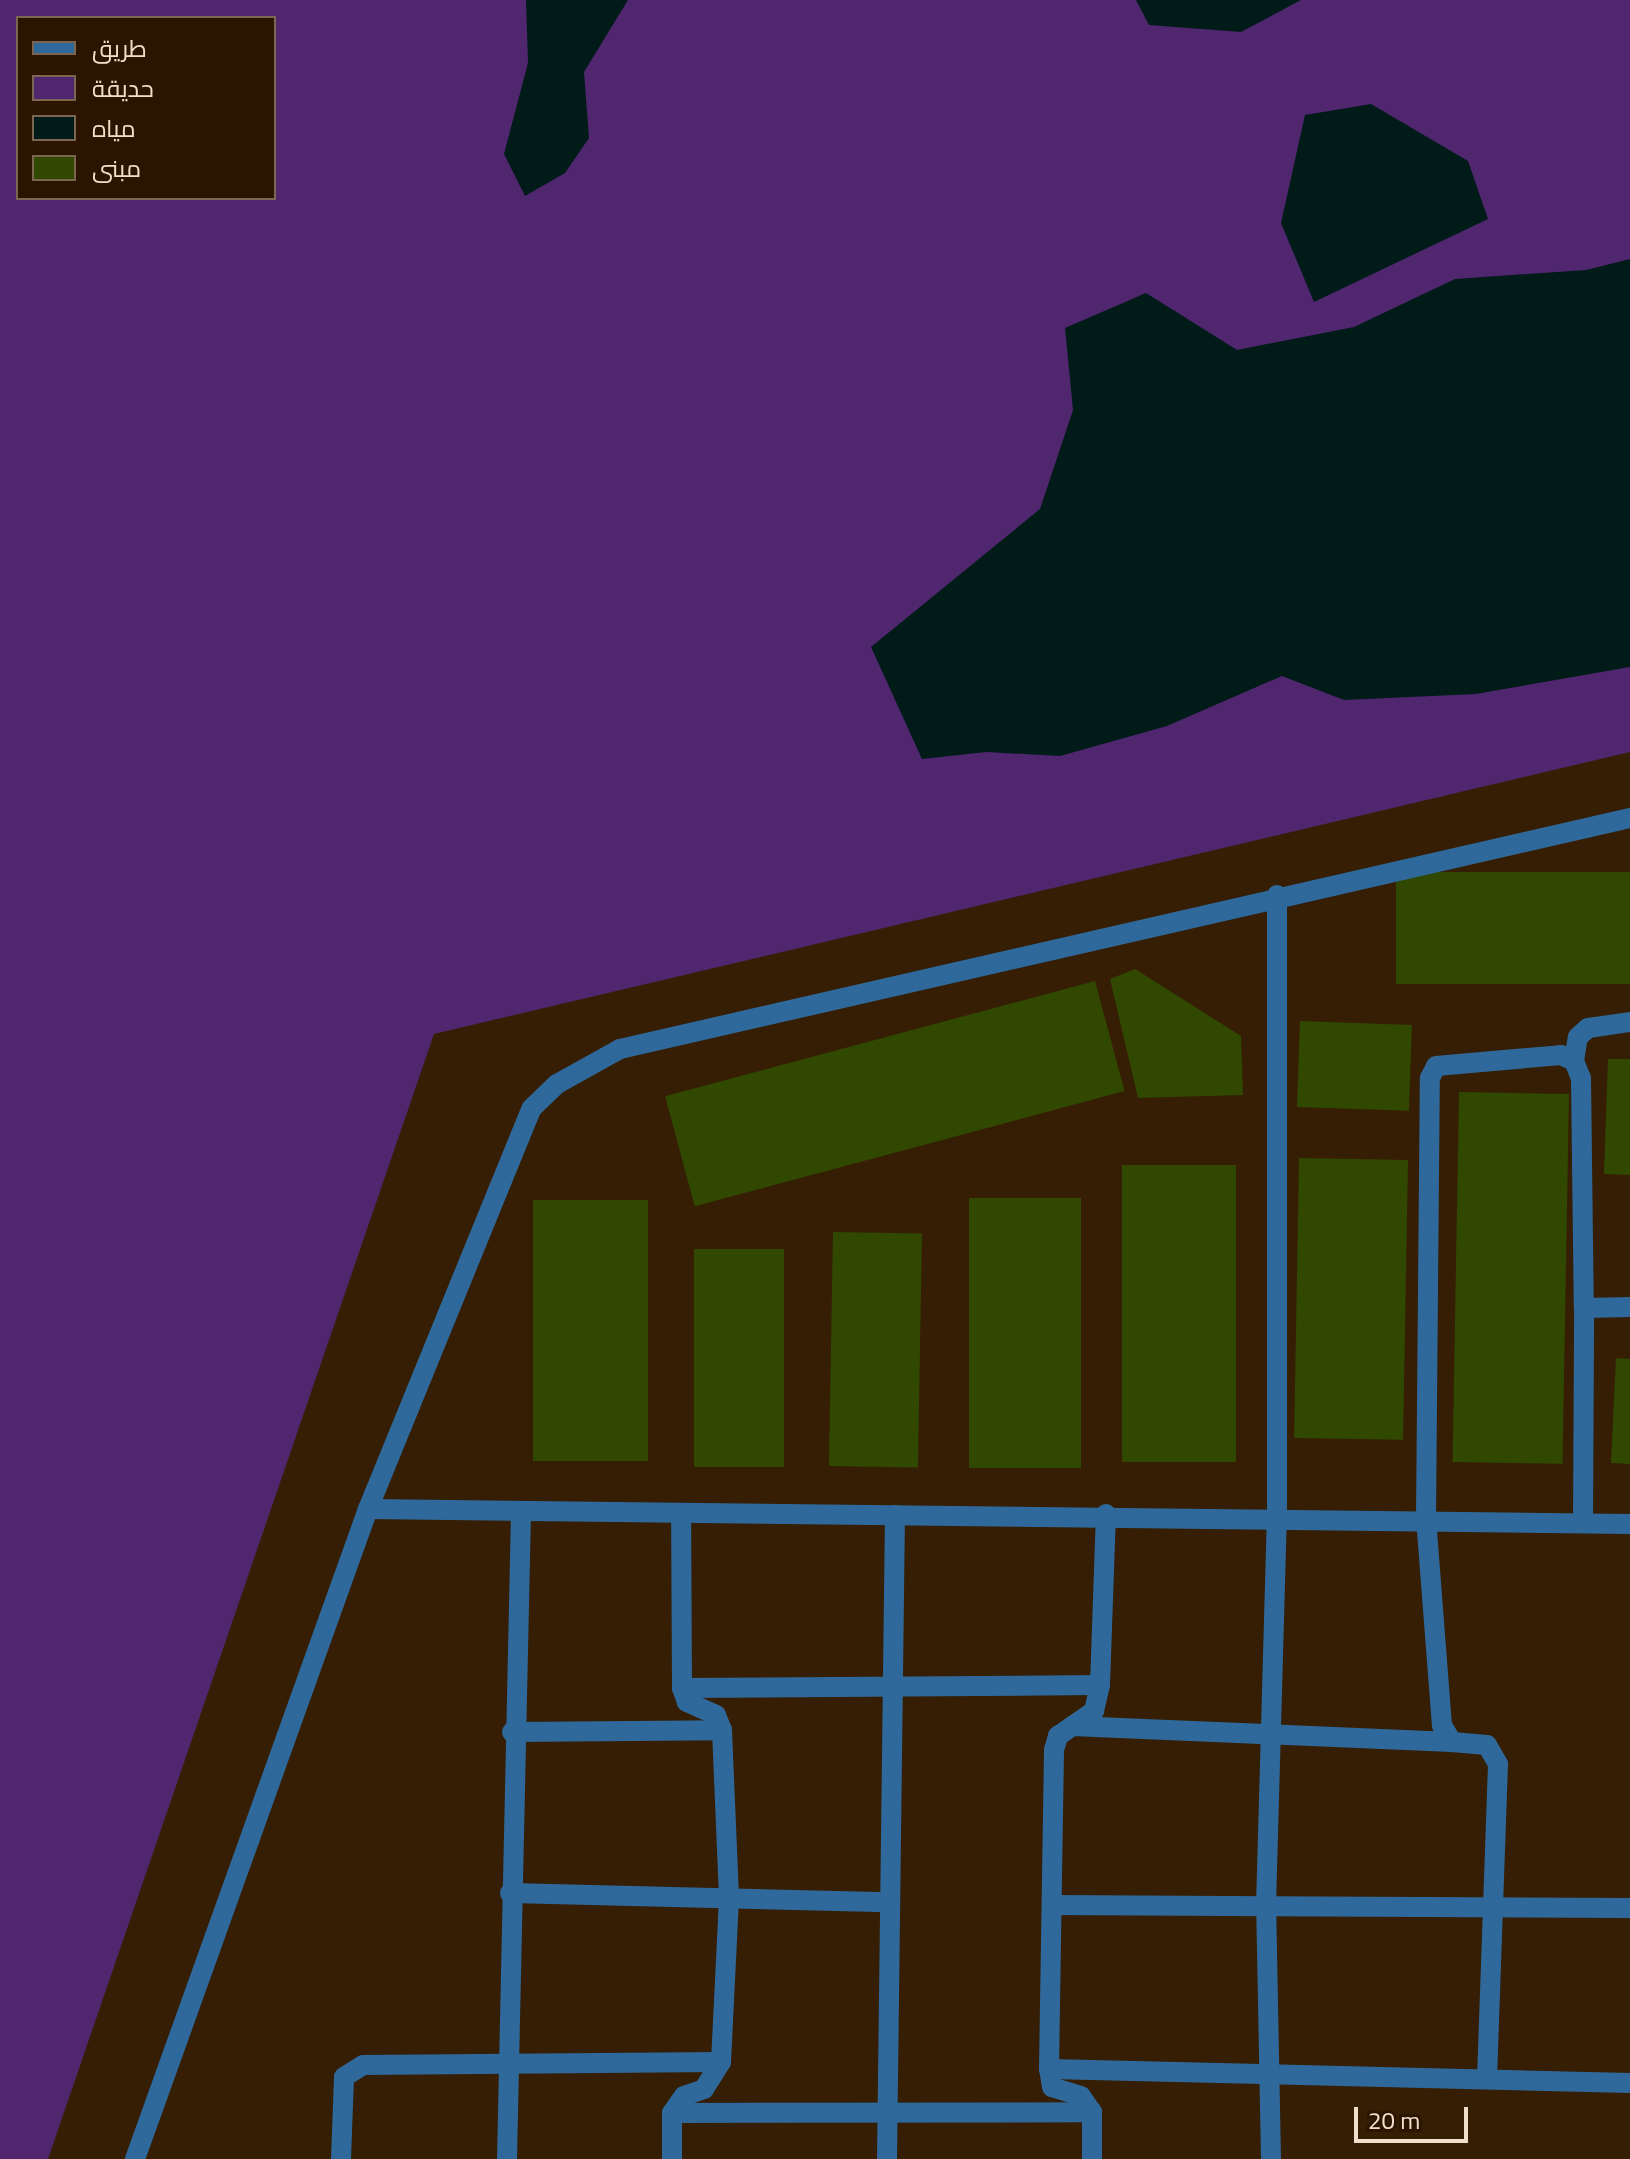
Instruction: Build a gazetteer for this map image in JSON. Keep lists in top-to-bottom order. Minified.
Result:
{"legend":["طريق","حديقة","مياه","مبنى"],"scale_bar":"20 m"}
